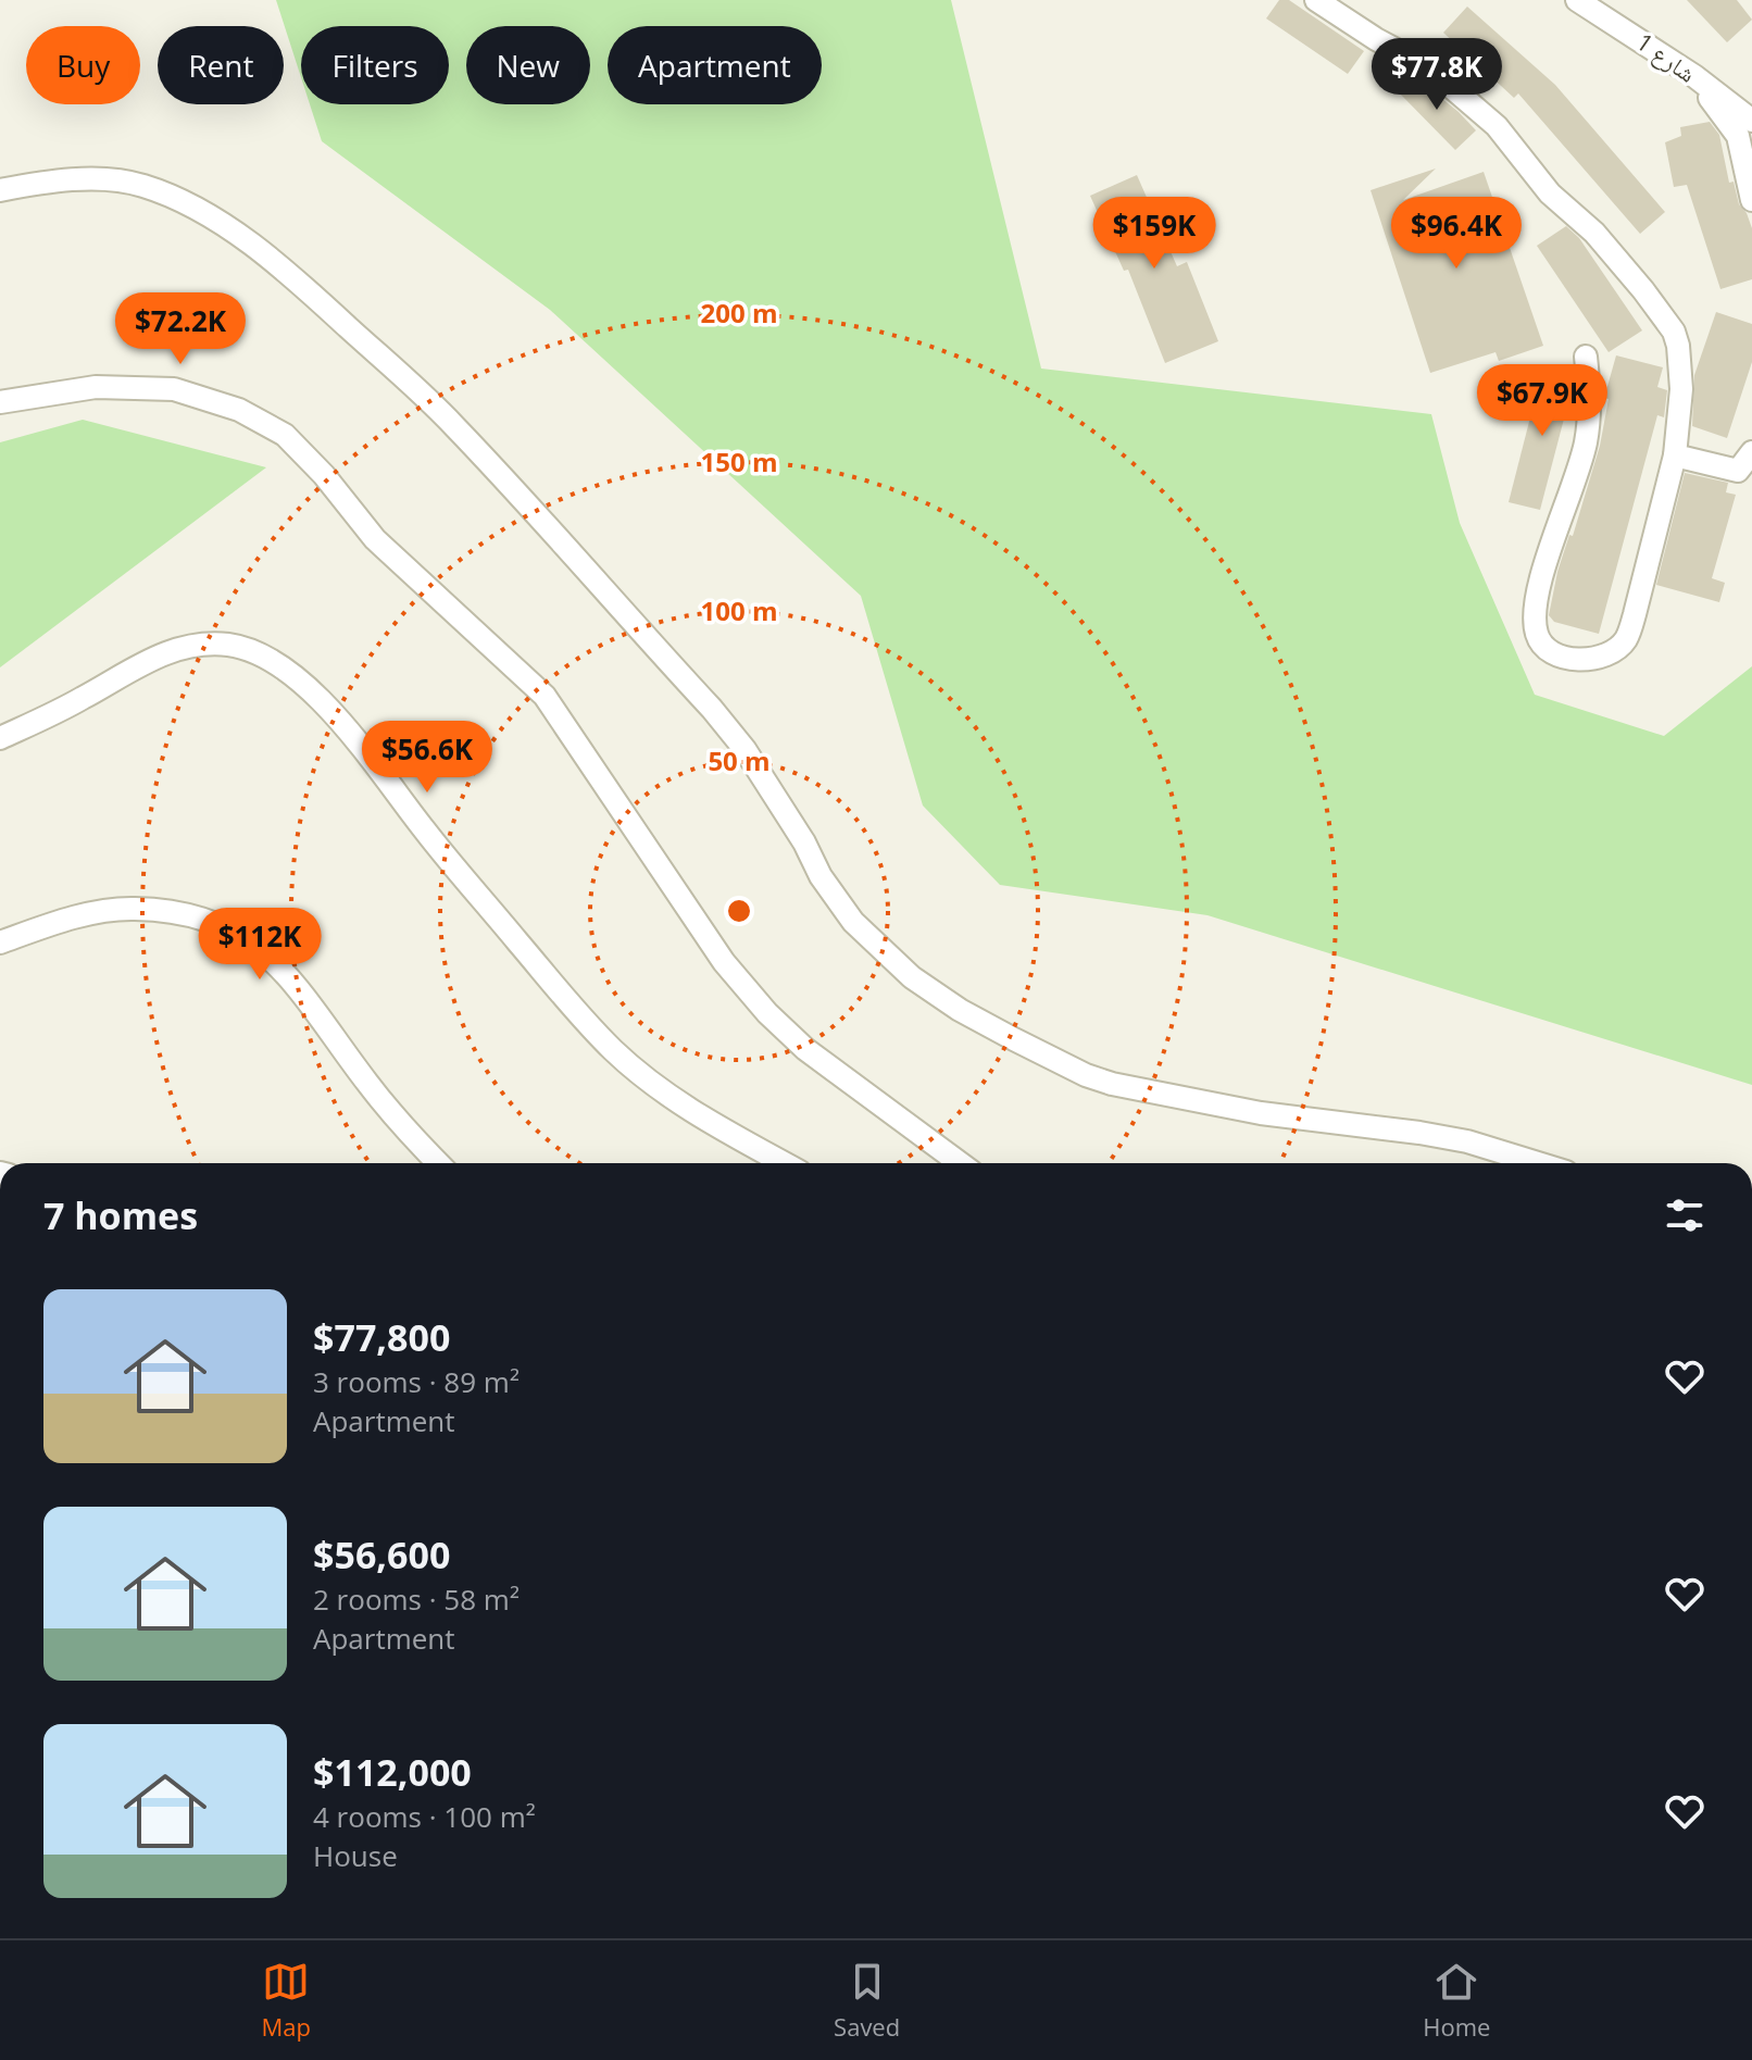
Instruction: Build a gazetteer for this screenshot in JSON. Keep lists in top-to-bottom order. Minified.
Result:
{"streets":{"street":["شارع 1"]},"page":{"chip":["Buy","Rent","Filters","New","Apartment"],"price":["$77.8K","$159K","$96.4K","$72.2K","$67.9K","$56.6K","$112K"],"heading":"7 homes","list":[{"name":"$77,800","note":"3 rooms · 89 m² · Apartment"},{"name":"$56,600","note":"2 rooms · 58 m² · Apartment"},{"name":"$112,000","note":"4 rooms · 100 m² · House"}],"tabs":["Map","Saved","Home"]},"rings":["200 m","150 m","100 m","50 m"]}
